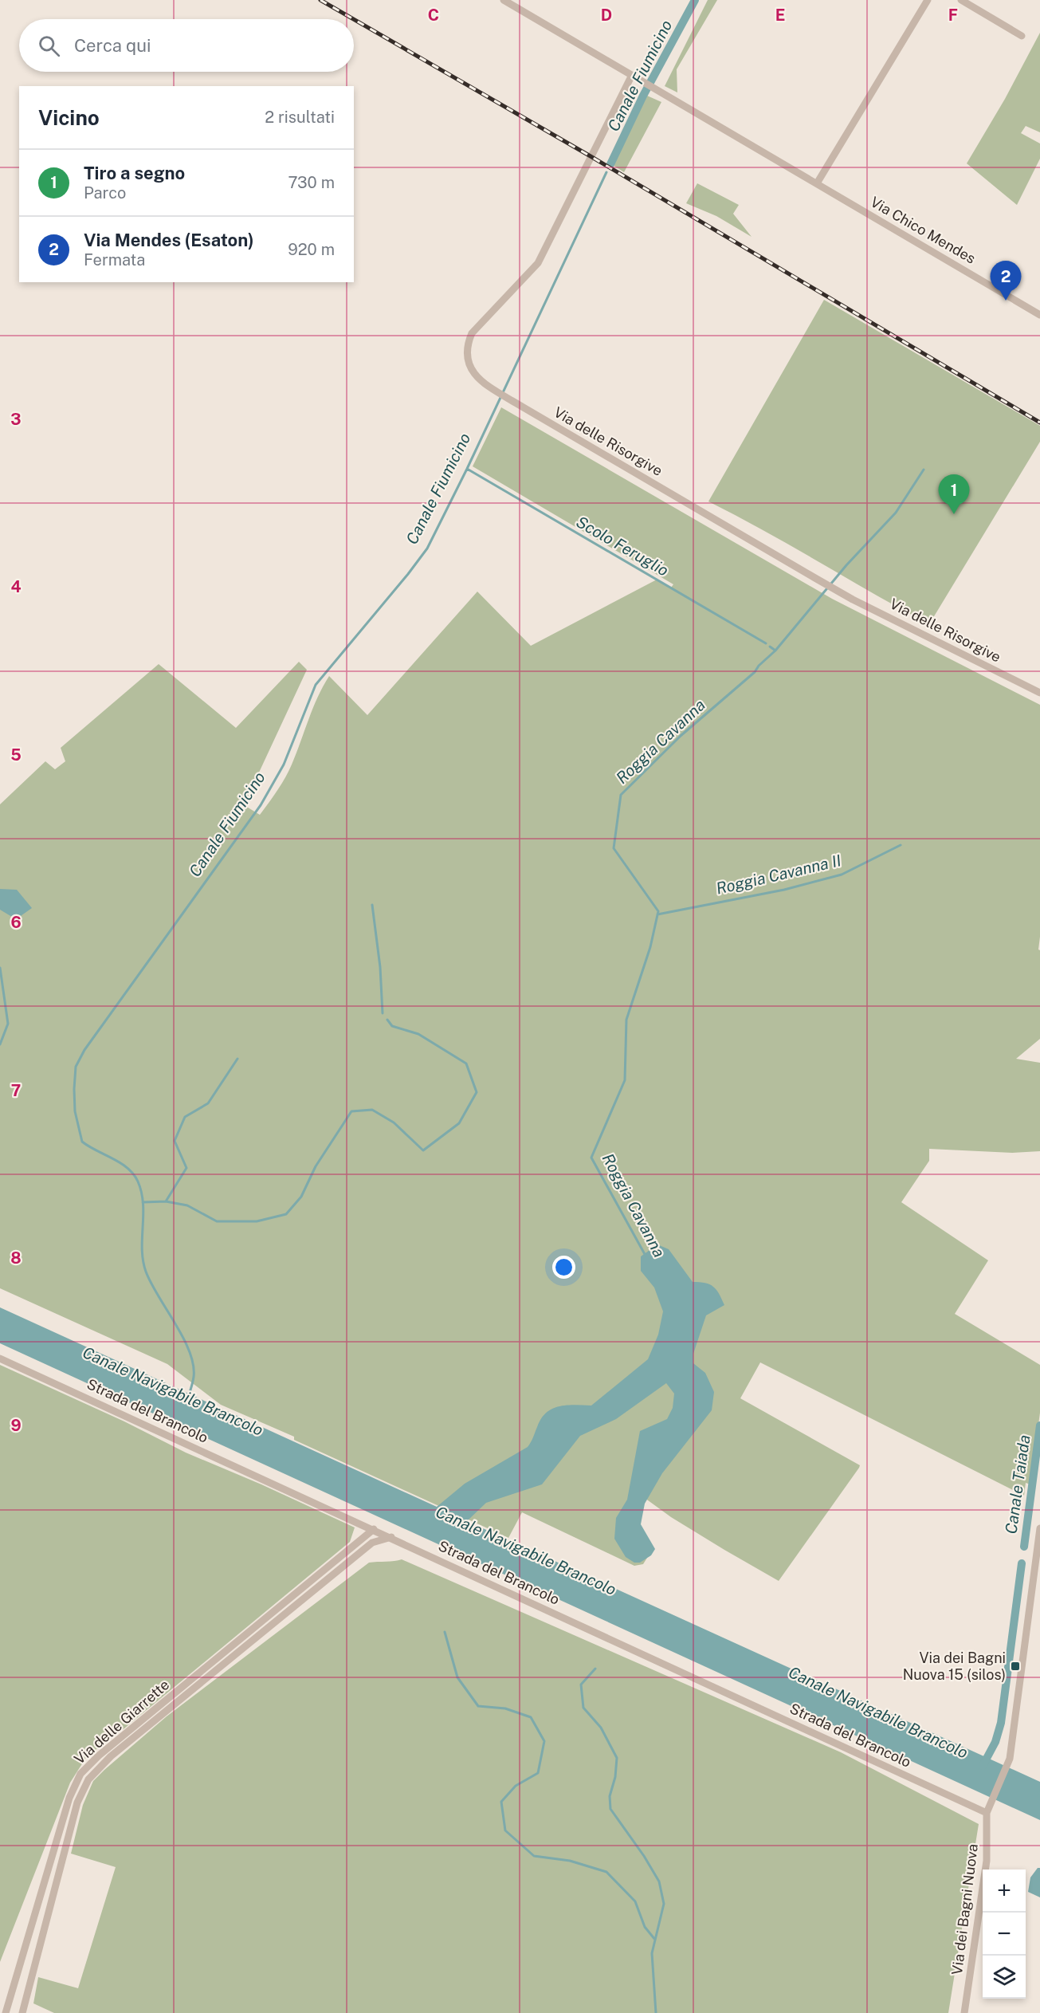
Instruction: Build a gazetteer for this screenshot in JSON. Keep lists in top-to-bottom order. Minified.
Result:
{"streets":{"street":["Via Chico Mendes","Via delle Risorgive","Strada del Brancolo","Via delle Giarrette","Via dei Bagni Nuova"]},"crossings":[["Via Chico Mendes","Via delle Risorgive"],["Strada del Brancolo","Via delle Giarrette"],["Strada del Brancolo","Via dei Bagni Nuova"]],"water":["Canale Fiumicino","Scolo Feruglio","Roggia Cavanna","Roggia Cavanna II","Canale Navigabile Brancolo","Canale Taiada"],"places":{"transit":["Via dei Bagni Nuova 15 (silos)"]},"page":{"search":"Cerca qui","heading":["Vicino","2 risultati"],"list":[{"mark":"1","name":"Tiro a segno","note":"Parco","value":"730 m"},{"mark":"2","name":"Via Mendes (Esaton)","note":"Fermata","value":"920 m"}],"pins":["2","1"],"map_buttons":["+","−"]},"grid":{"columns":["C","D","E","F"],"rows":["3","4","5","6","7","8","9"]}}
